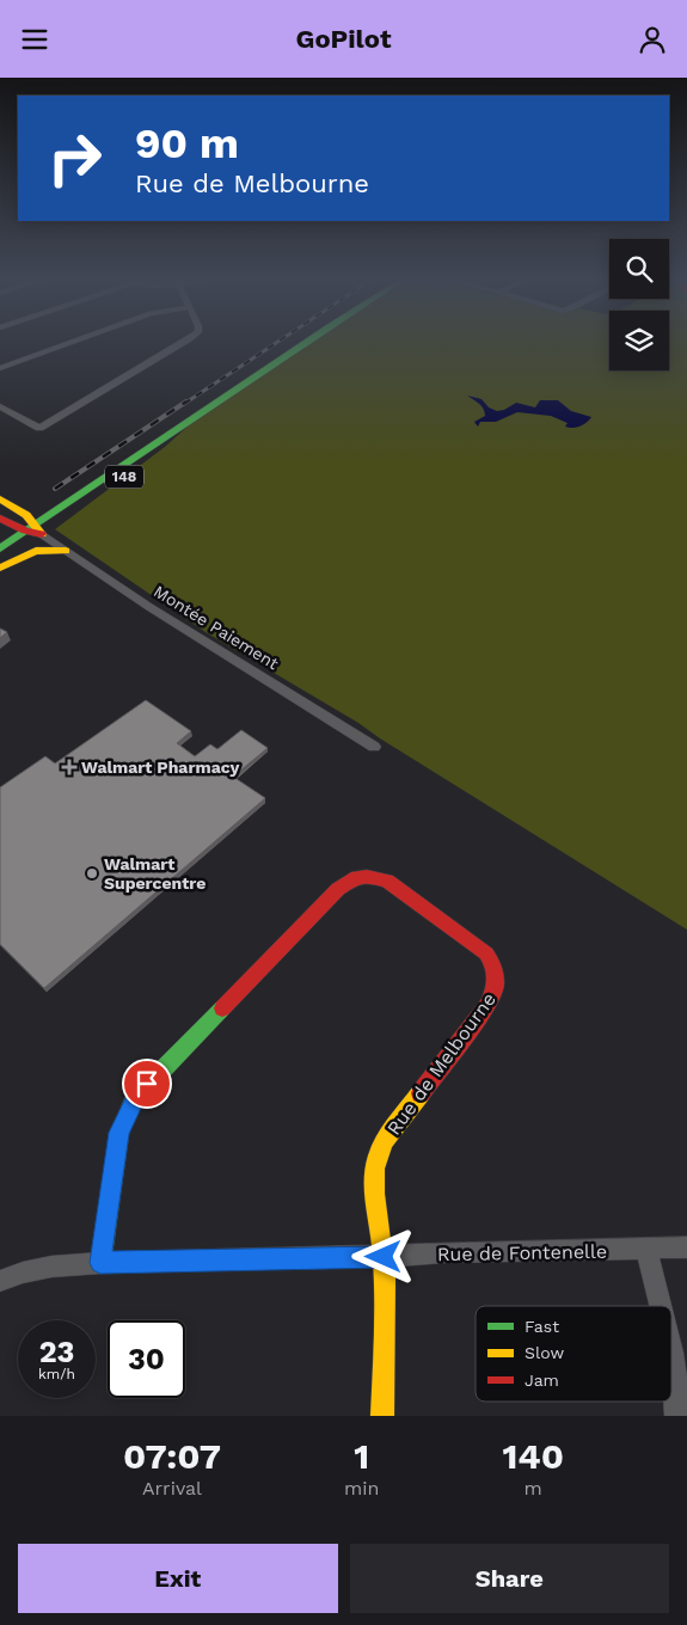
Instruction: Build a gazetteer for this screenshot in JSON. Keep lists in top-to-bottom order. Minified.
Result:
{"streets":{"main road":["148","Montée Paiement","Rue de Melbourne"],"street":["Rue de Fontenelle"]},"crossings":[["148","Montée Paiement"],["Rue de Melbourne","Rue de Fontenelle"]],"places":{"health":["Walmart Pharmacy"],"other":["Walmart Supercentre"]},"legend":["Fast","Slow","Jam"],"page":{"header":"GoPilot","turn":["90 m","Rue de Melbourne"],"speed":"23 km/h","limit":"30","eta":["07:07","Arrival","1","min","140","m"],"buttons":["Exit","Share"]}}
